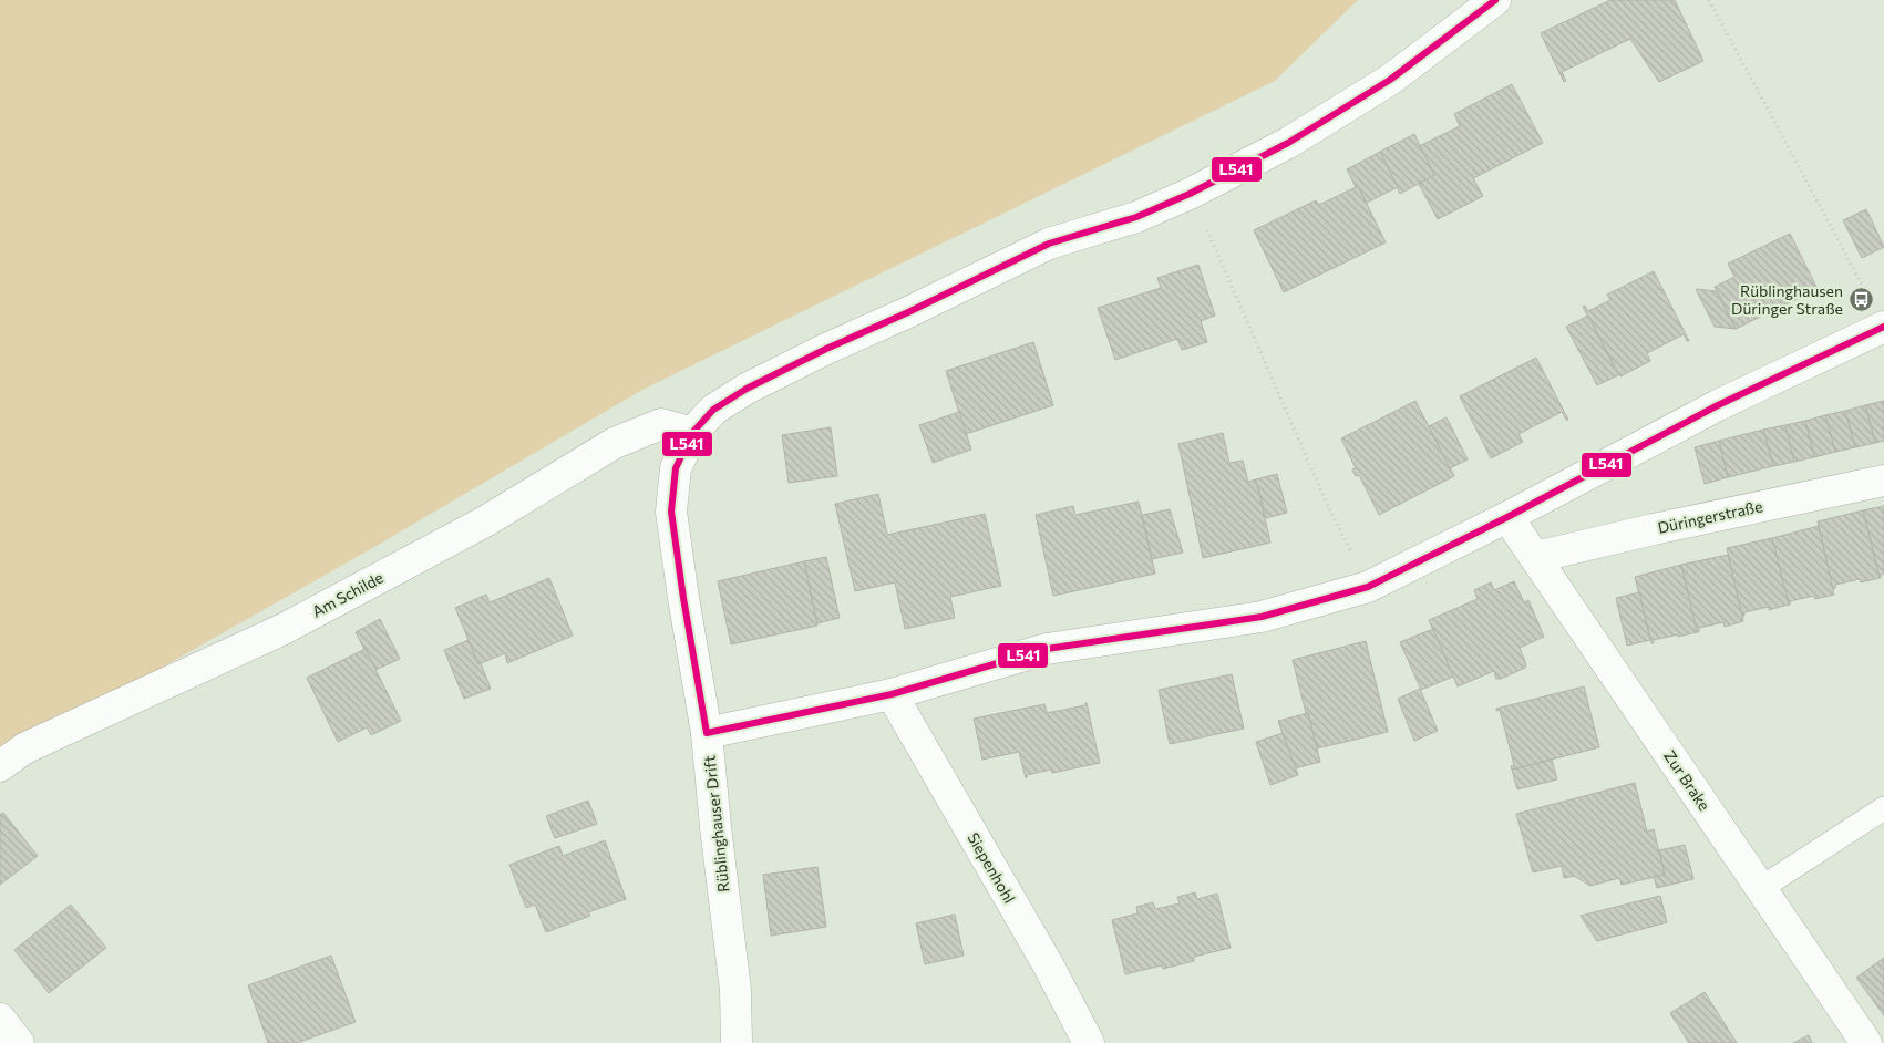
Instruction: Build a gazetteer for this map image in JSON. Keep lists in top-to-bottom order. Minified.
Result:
{"streets":{"street":["Düringerstraße","Am Schilde","Zur Brake","Rüblinghauser Drift","Siepenhohl"]},"crossings":[["Düringerstraße","Zur Brake"],["Am Schilde","Rüblinghauser Drift"]],"places":{"bus stop":["Rüblinghausen Düringer Straße"]},"lines":["transit line L541"]}
